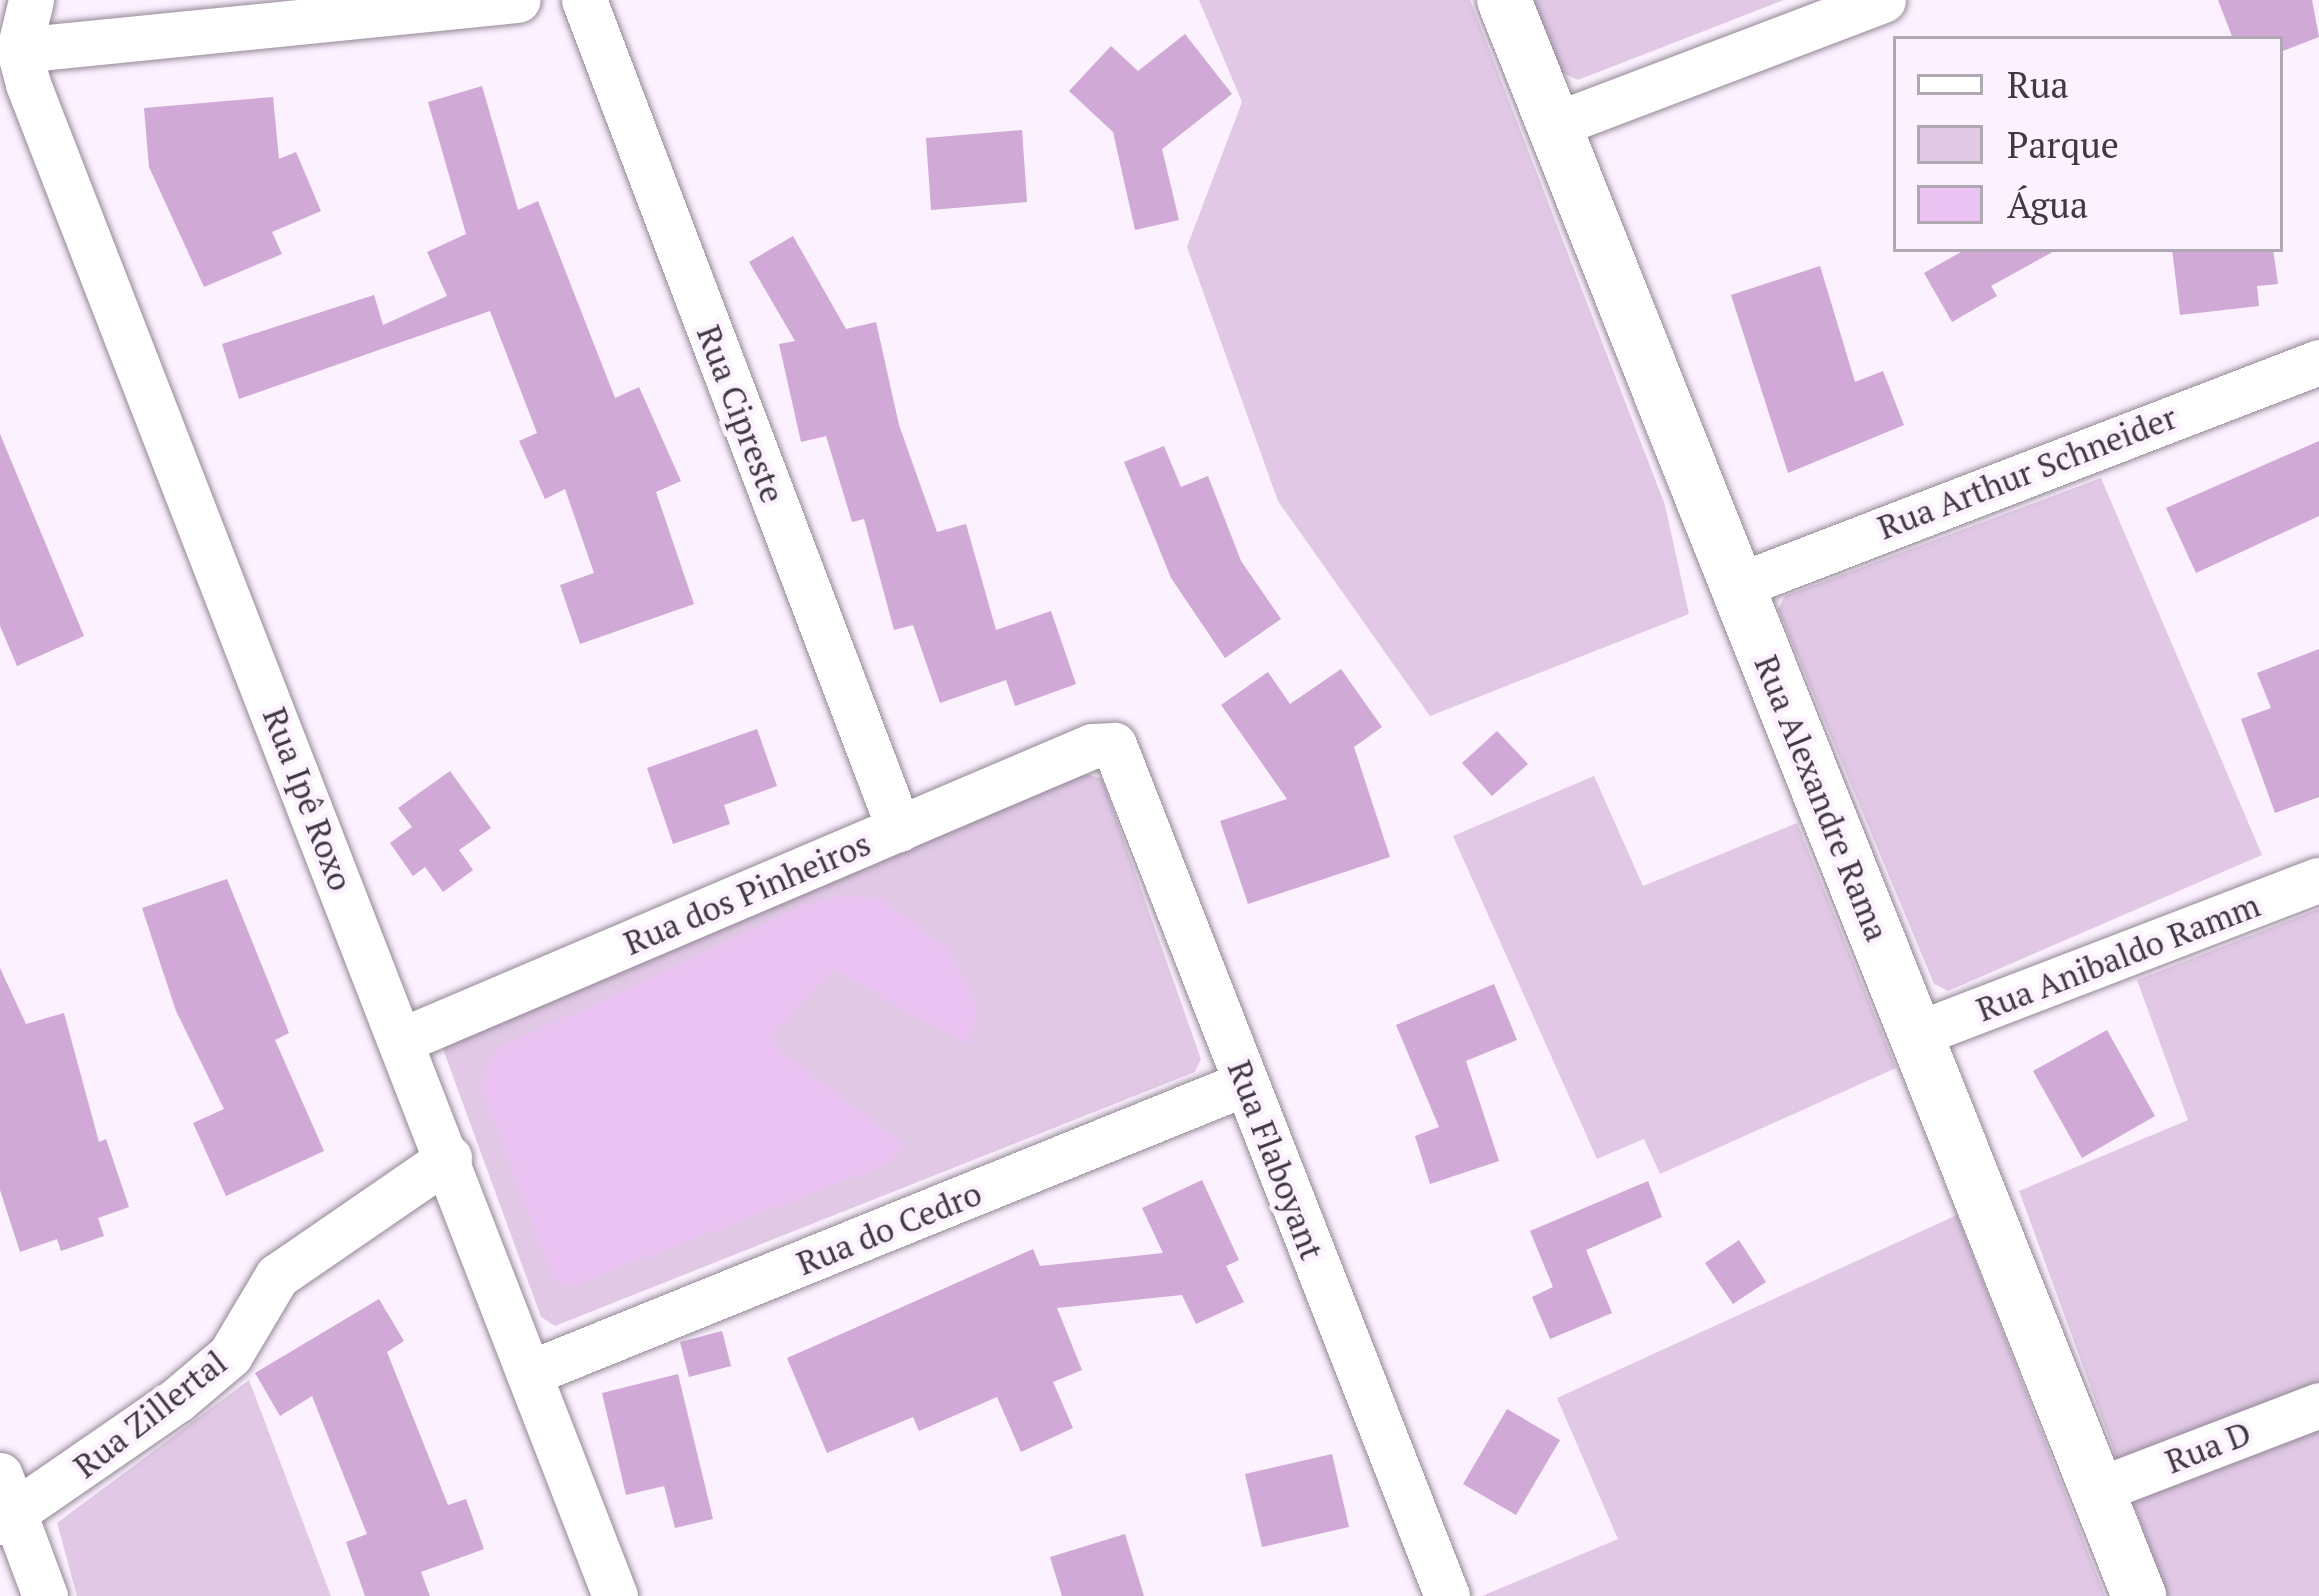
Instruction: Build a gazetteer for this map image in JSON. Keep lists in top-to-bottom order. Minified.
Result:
{"streets":{"street":["Rua Cipreste","Rua Arthur Schneider","Rua Alexandre Rama","Rua Ipê Roxo","Rua dos Pinheiros","Rua Anibaldo Ramm","Rua Flaboyant","Rua do Cedro","Rua Zillertal","Rua D"]},"crossings":[["Rua Cipreste","Rua dos Pinheiros"],["Rua Arthur Schneider","Rua Alexandre Rama"],["Rua Alexandre Rama","Rua Anibaldo Ramm"],["Rua Alexandre Rama","Rua D"],["Rua Ipê Roxo","Rua dos Pinheiros"],["Rua Ipê Roxo","Rua do Cedro"],["Rua Ipê Roxo","Rua Zillertal"],["Rua dos Pinheiros","Rua Flaboyant"],["Rua Flaboyant","Rua do Cedro"]],"legend":["Rua","Parque","Água"]}
